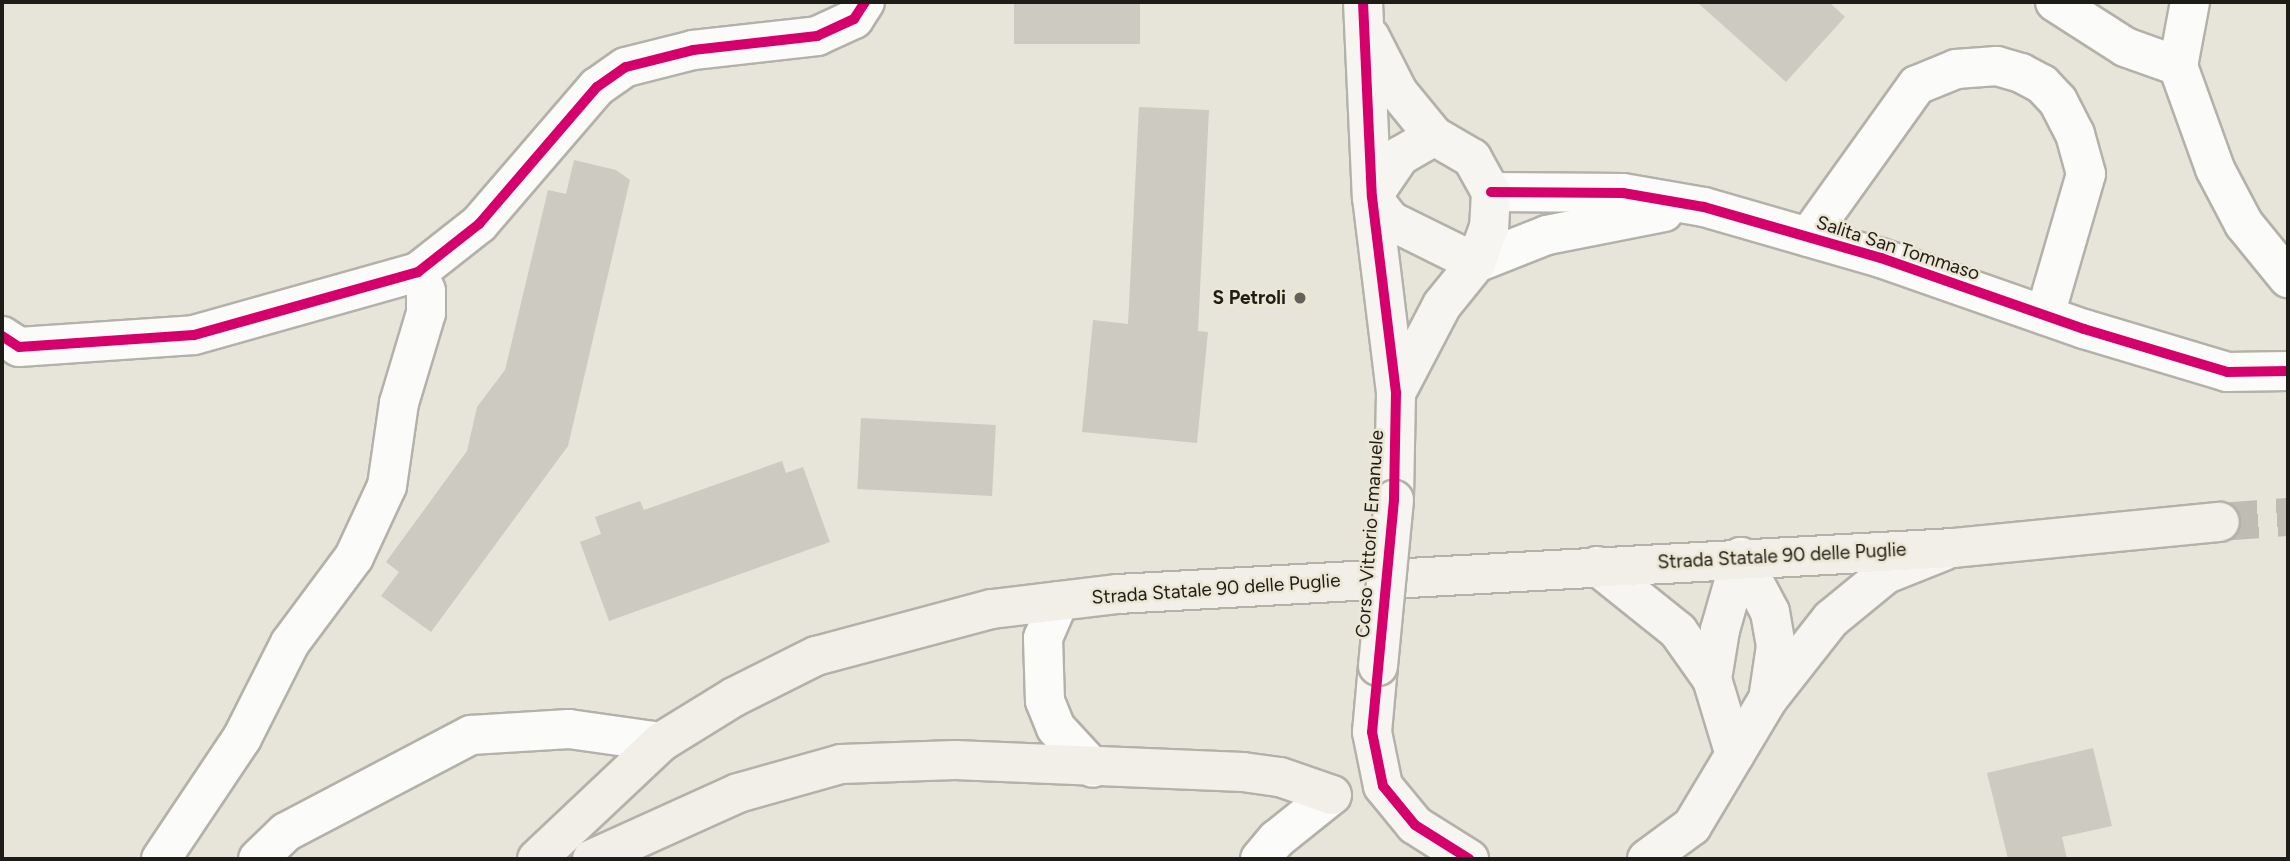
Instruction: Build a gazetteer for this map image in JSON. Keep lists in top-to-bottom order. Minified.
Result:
{"streets":{"main road":["Strada Statale 90 delle Puglie"],"street":["Salita San Tommaso","Corso Vittorio Emanuele"]},"crossings":[["Salita San Tommaso","Corso Vittorio Emanuele"]],"places":["S Petroli"]}
